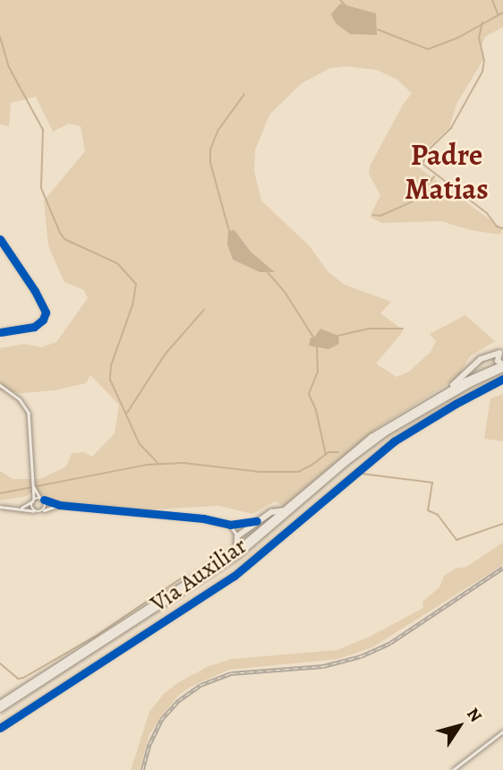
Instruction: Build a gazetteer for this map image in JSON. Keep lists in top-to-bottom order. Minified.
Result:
{"streets":{"street":["Via Auxiliar"]},"districts":["Padre Matias"],"north":"top right"}
